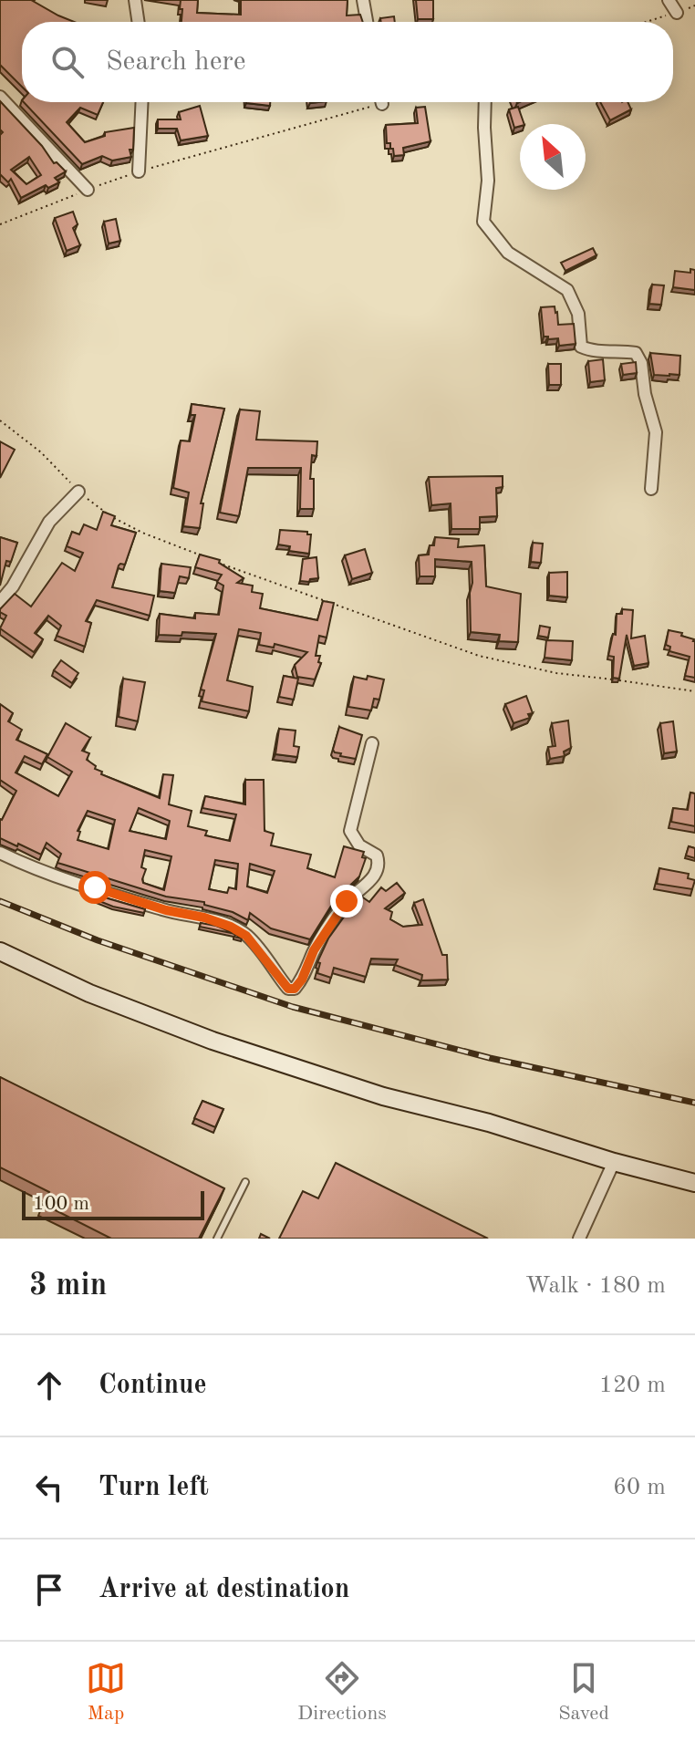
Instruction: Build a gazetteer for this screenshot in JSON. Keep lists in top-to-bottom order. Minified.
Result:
{"scale_bar":"100 m","north":"top left","page":{"search":"Search here","scale":"100 m","heading":["3 min","Walk · 180 m"],"list":[["Continue","120 m"],["Turn left","60 m"],"Arrive at destination"],"nav":["Map","Directions","Saved"]}}
